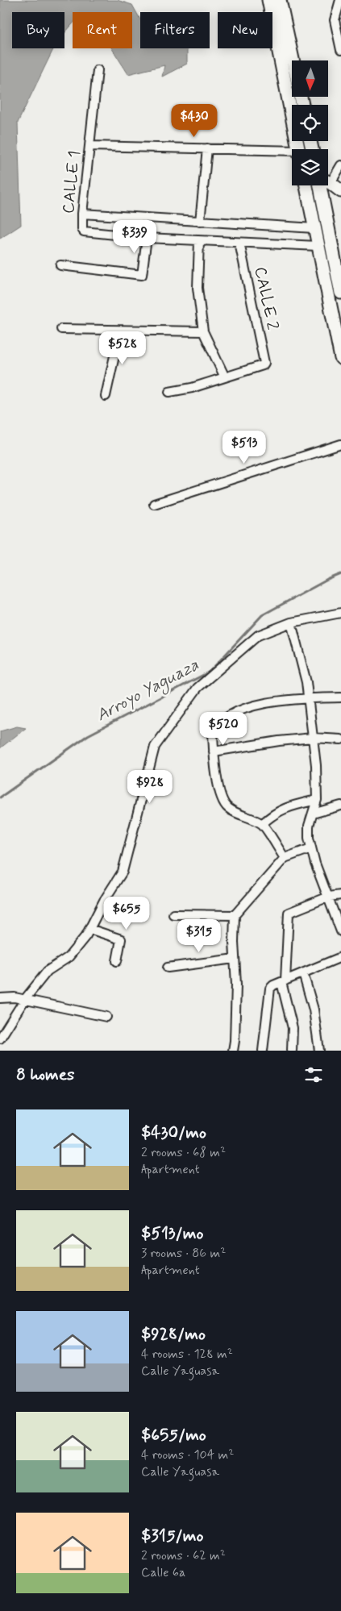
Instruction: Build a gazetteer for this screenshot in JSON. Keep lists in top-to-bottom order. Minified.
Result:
{"streets":{"street":["CALLE 1","CALLE 2"]},"crossings":[["CALLE 1","CALLE 2"]],"water":["Arroyo Yaguaza"],"north":"bottom","page":{"chip":["Buy","Rent","Filters","New"],"price":["$430","$339","$528","$513","$520","$928","$655","$315"],"heading":"8 homes","list":[{"name":"$430/mo","note":"2 rooms · 68 m² · Apartment"},{"name":"$513/mo","note":"3 rooms · 86 m² · Apartment"},{"name":"$928/mo","note":"4 rooms · 128 m² · Calle Yaguasa"},{"name":"$655/mo","note":"4 rooms · 104 m² · Calle Yaguasa"},{"name":"$315/mo","note":"2 rooms · 62 m² · Calle 6a"}]}}
